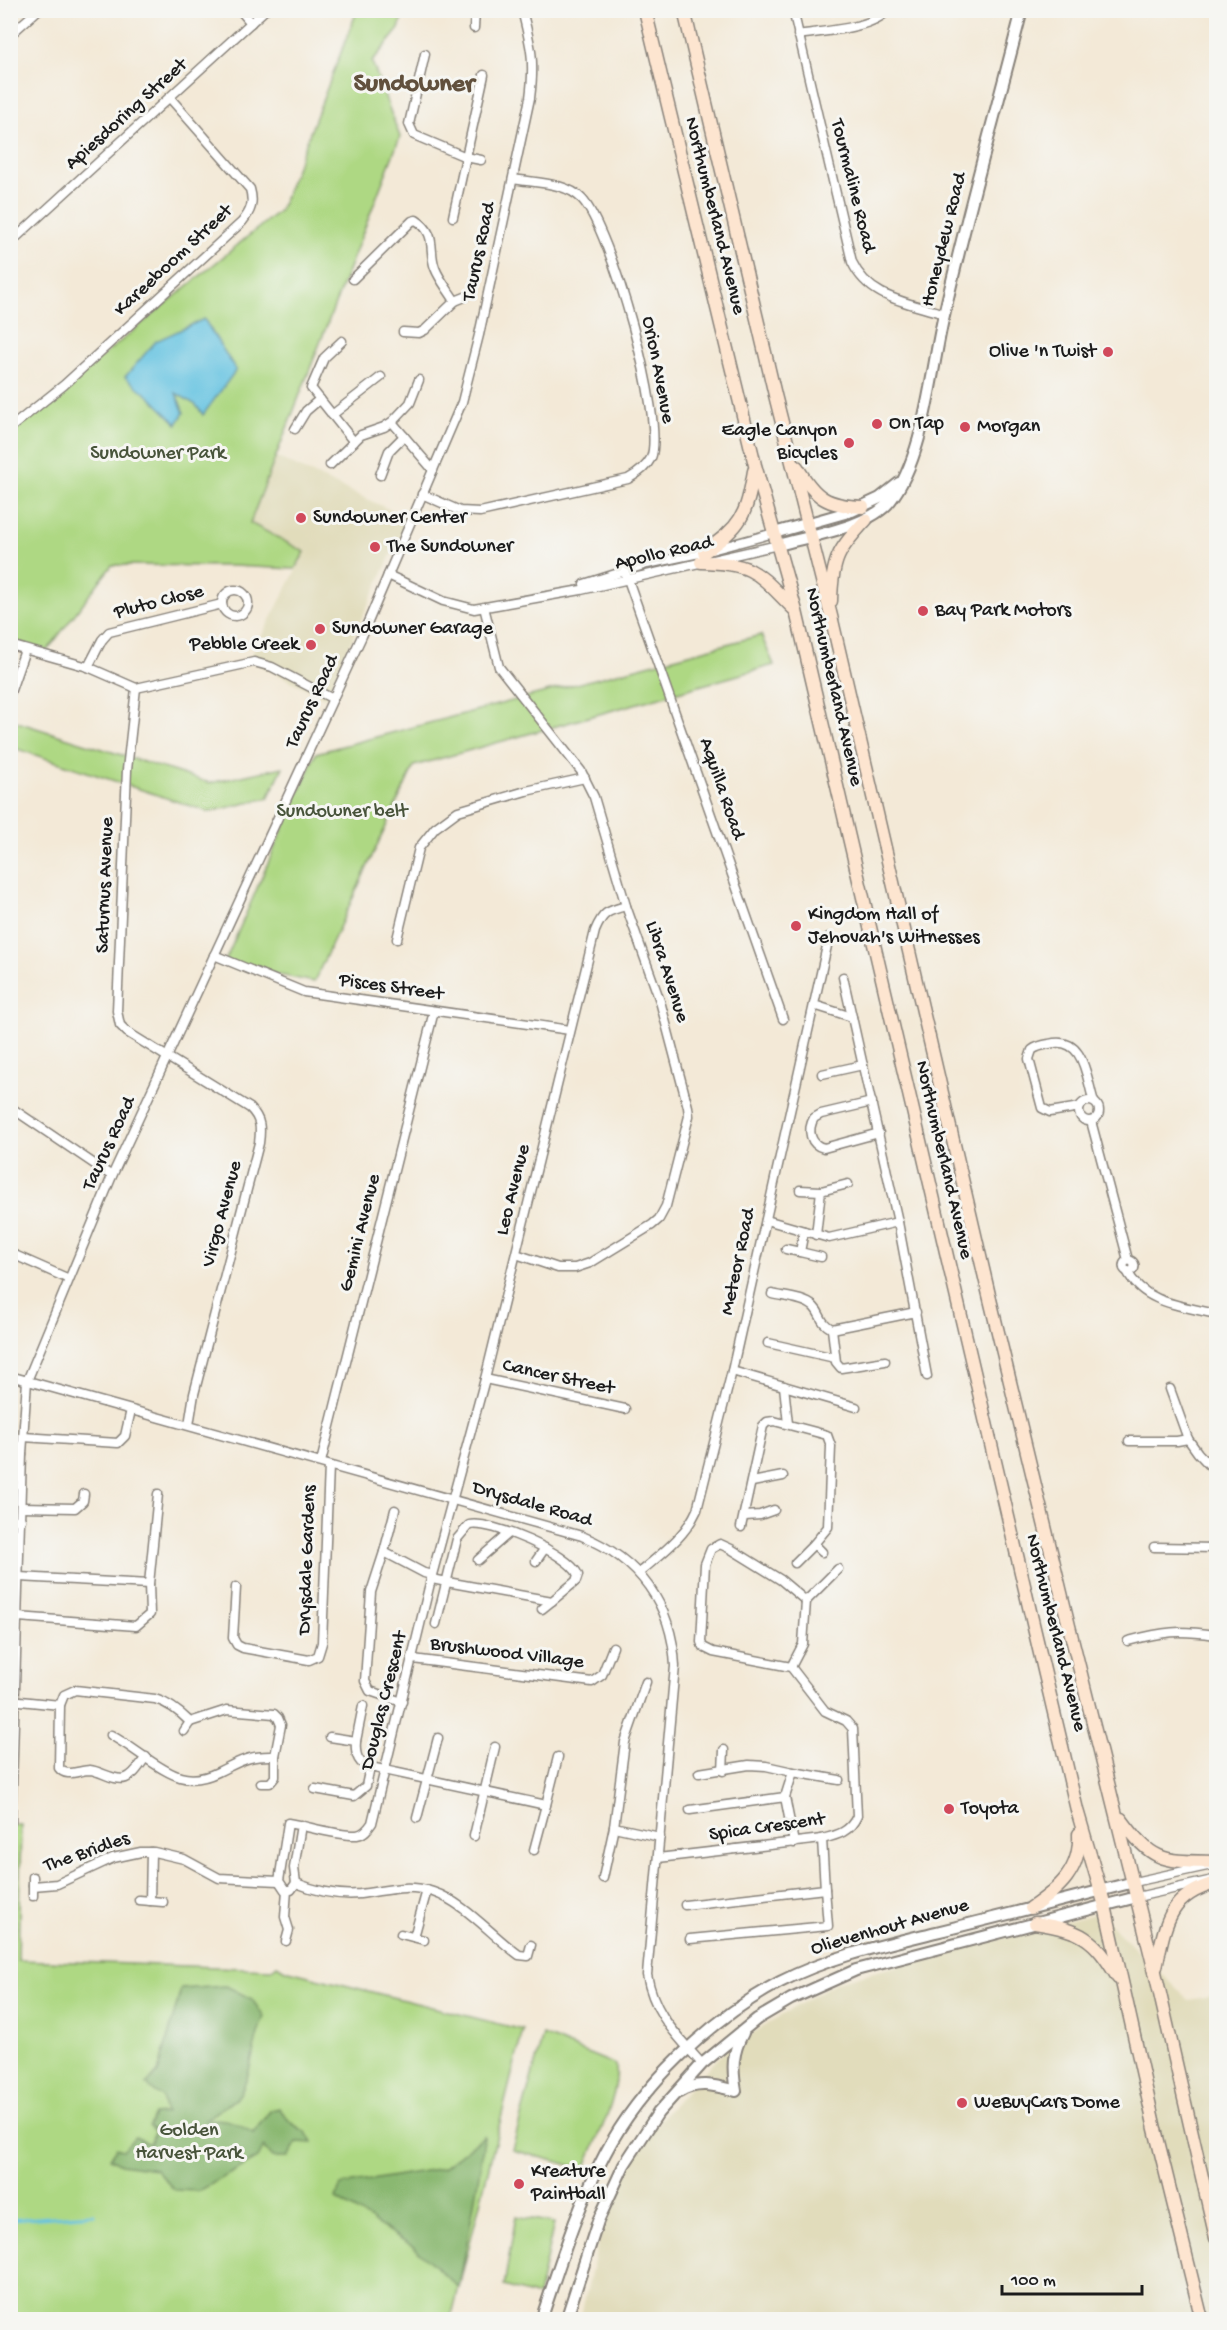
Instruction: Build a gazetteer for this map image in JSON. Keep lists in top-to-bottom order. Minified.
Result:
{"streets":{"main road":["Northumberland Avenue"],"street":["Apiesdoring Street","Tourmaline Road","Honeydew Road","Taurus Road","Kareeboom Street","Orion Avenue","Apollo Road","Pluto Close","Aquilla Road","Saturnus Avenue","Libra Avenue","Pisces Street","Leo Avenue","Virgo Avenue","Gemini Avenue","Meteor Road","Cancer Street","Drysdale Road","Drysdale Gardens","Brushwood Village","Douglas Crescent","Spica Crescent","The Bridles","Olievenhout Avenue"]},"crossings":[["Apiesdoring Street","Kareeboom Street"],["Tourmaline Road","Honeydew Road"],["Northumberland Avenue","Honeydew Road"],["Northumberland Avenue","Apollo Road"],["Northumberland Avenue","Olievenhout Avenue"],["Honeydew Road","Apollo Road"],["Taurus Road","Orion Avenue"],["Taurus Road","Apollo Road"],["Taurus Road","Saturnus Avenue"],["Taurus Road","Pisces Street"],["Taurus Road","Virgo Avenue"],["Taurus Road","Drysdale Road"],["Apollo Road","Aquilla Road"],["Apollo Road","Libra Avenue"],["Saturnus Avenue","Virgo Avenue"],["Libra Avenue","Leo Avenue"],["Pisces Street","Leo Avenue"],["Pisces Street","Gemini Avenue"],["Leo Avenue","Cancer Street"],["Leo Avenue","Drysdale Road"],["Leo Avenue","Douglas Crescent"],["Virgo Avenue","Drysdale Road"],["Gemini Avenue","Drysdale Road"],["Gemini Avenue","Drysdale Gardens"],["Meteor Road","Drysdale Road"],["Drysdale Road","Drysdale Gardens"],["Drysdale Road","Douglas Crescent"],["Drysdale Road","Spica Crescent"],["Drysdale Road","Olievenhout Avenue"],["Brushwood Village","Douglas Crescent"],["Douglas Crescent","The Bridles"]],"districts":["Sundowner"],"parks":["Sundowner Park","Sundowner belt","Golden Harvest Park"],"places":["Olive 'n Twist","On Tap","Morgan","Eagle Canyon Bicycles","Sundowner Center","The Sundowner","Bay Park Motors","Sundowner Garage","Pebble Creek","Kingdom Hall of Jehovah's Witnesses","Toyota","WeBuyCars Dome","Kreature Paintball"],"scale_bar":"100 m"}
